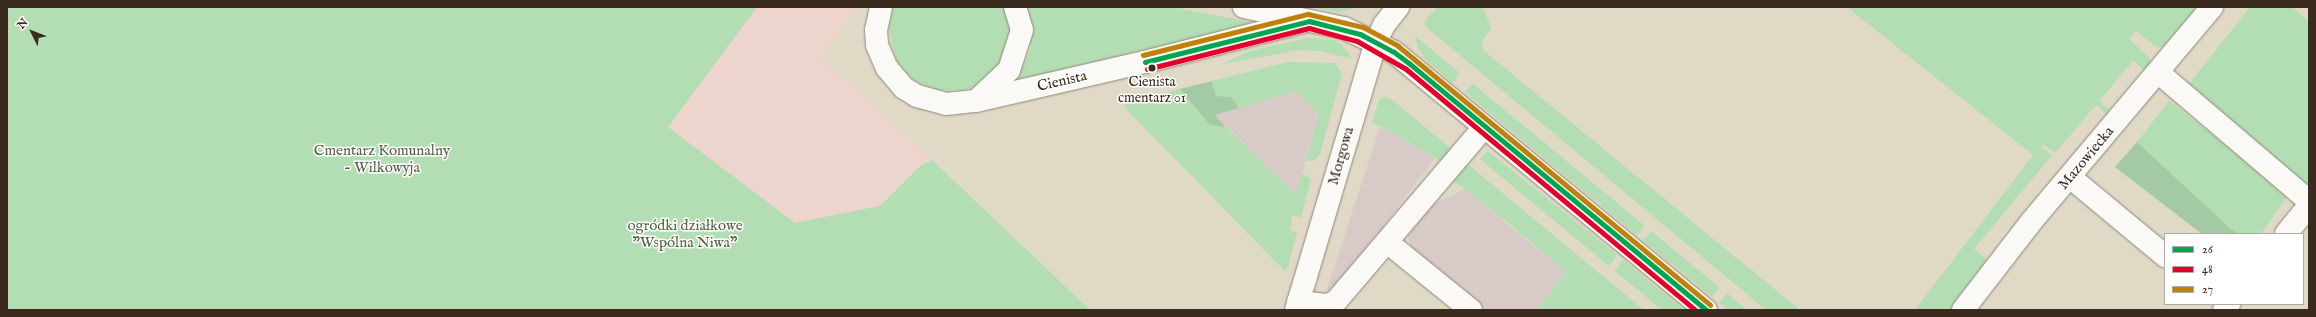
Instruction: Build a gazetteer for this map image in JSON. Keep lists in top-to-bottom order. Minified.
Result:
{"streets":{"street":["Cienista","Morgowa","Mazowiecka"]},"crossings":[["Cienista","Morgowa"]],"parks":["Cmentarz Komunalny - Wilkowyja","ogródki działkowe \"Wspólna Niwa\""],"places":["Cienista cmentarz 01"],"lines":["transit line 27","transit line 26","transit line 48"],"legend":["26","48","27"],"north":"top left"}
